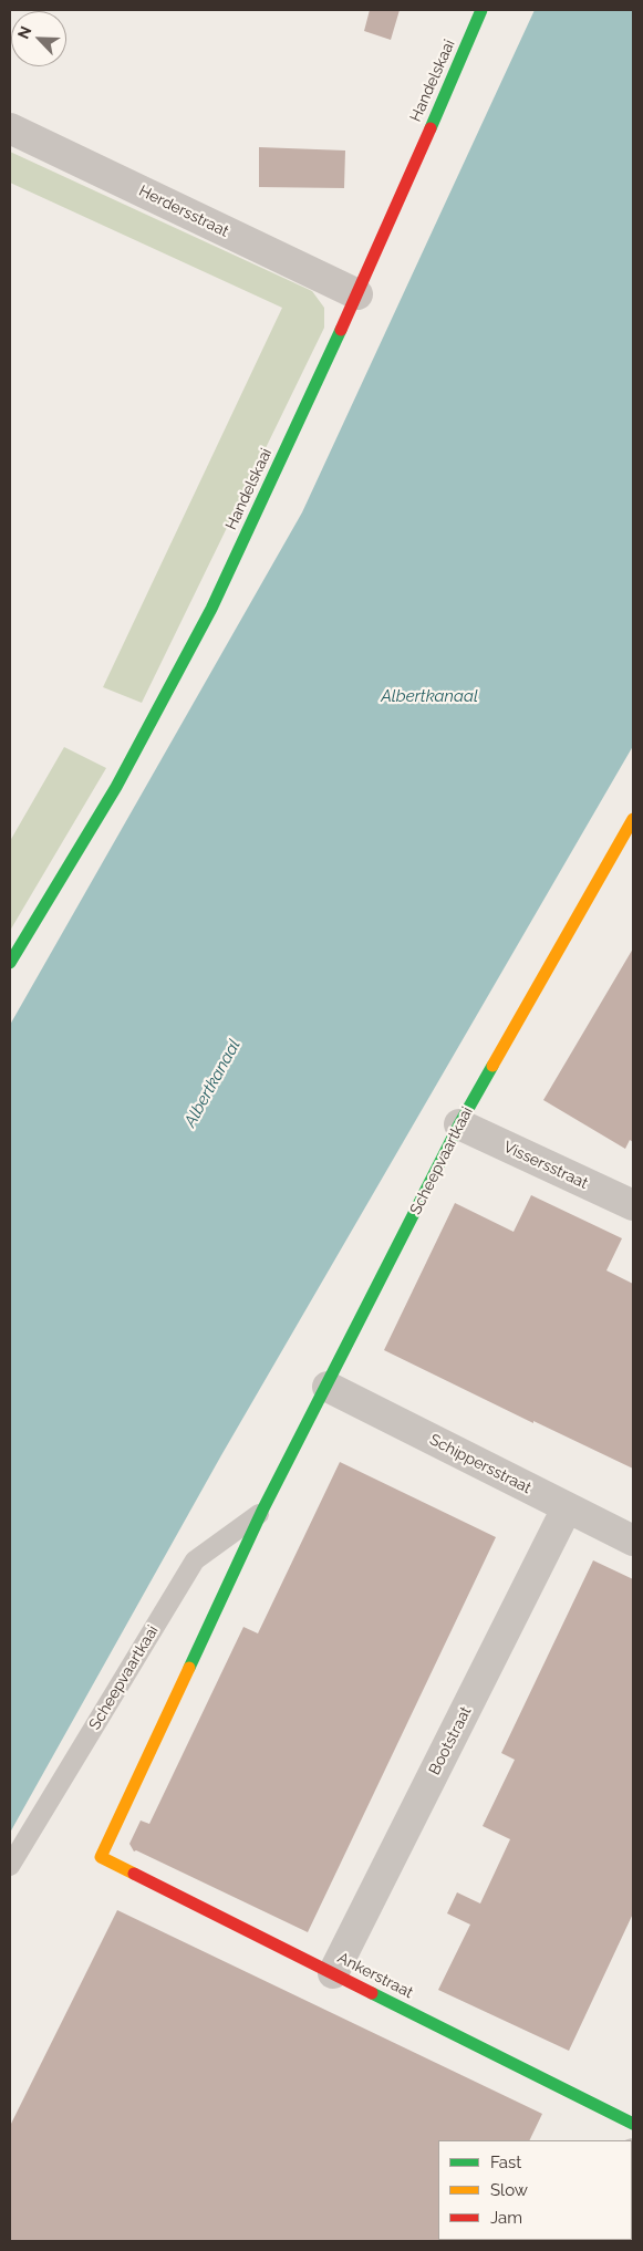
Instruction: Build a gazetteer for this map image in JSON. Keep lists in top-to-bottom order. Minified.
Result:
{"streets":{"street":["Handelskaai","Herdersstraat","Scheepvaartkaai","Vissersstraat","Schippersstraat","Bootstraat","Ankerstraat"]},"crossings":[["Handelskaai","Herdersstraat"],["Scheepvaartkaai","Vissersstraat"],["Scheepvaartkaai","Schippersstraat"],["Scheepvaartkaai","Ankerstraat"],["Schippersstraat","Bootstraat"],["Bootstraat","Ankerstraat"]],"water":["Albertkanaal"],"legend":["Fast","Slow","Jam"],"north":"top left"}
